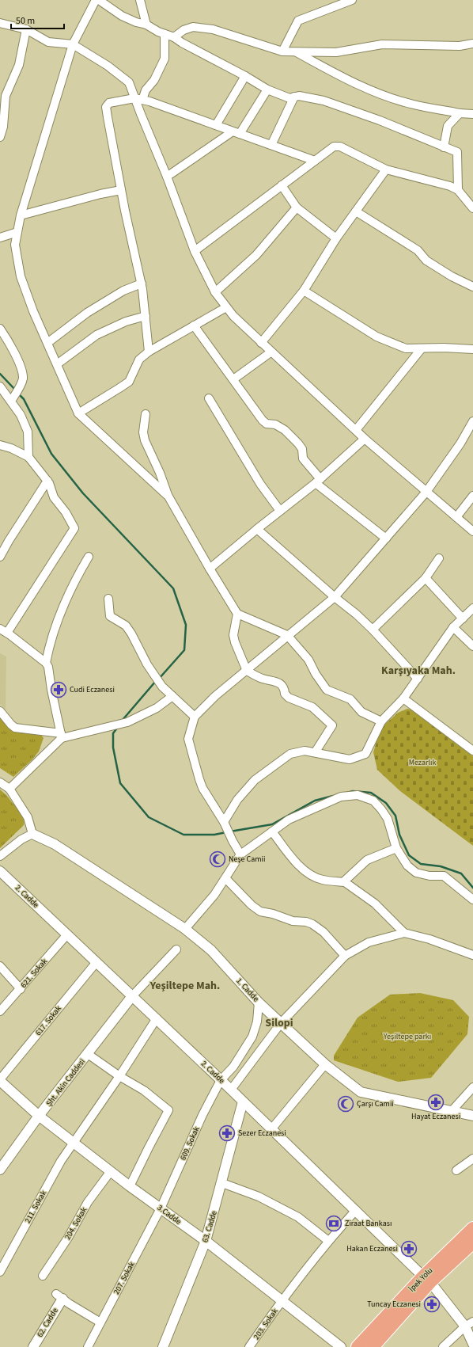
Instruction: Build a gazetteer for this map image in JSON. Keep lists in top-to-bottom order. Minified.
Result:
{"streets":{"highway":["İpek Yolu"],"street":["2. Cadde","621. Sokak","1. Cadde","617. Sokak","Şht. Akin Caddesi","609. Sokak","211. Sokak","3.Cadde","204. Sokak","63. Cadde","207. Sokak","62. Cadde","203. Sokak"]},"crossings":[["2. Cadde","621. Sokak"],["2. Cadde","617. Sokak"],["2. Cadde","Şht. Akin Caddesi"],["2. Cadde","609. Sokak"],["2. Cadde","211. Sokak"],["2. Cadde","63. Cadde"],["2. Cadde","İpek Yolu"],["2. Cadde","203. Sokak"],["1. Cadde","609. Sokak"],["617. Sokak","3.Cadde"],["Şht. Akin Caddesi","3.Cadde"],["609. Sokak","3.Cadde"],["609. Sokak","207. Sokak"],["211. Sokak","3.Cadde"],["3.Cadde","204. Sokak"],["3.Cadde","63. Cadde"],["3.Cadde","207. Sokak"],["3.Cadde","203. Sokak"]],"districts":["Karşıyaka Mah.","Yeşiltepe Mah.","Silopi"],"parks":["Mezarlık","Yeşiltepe parkı"],"places":{"pharmacy":["Cudi Eczanesi","Hayat Eczanesi","Sezer Eczanesi","Hakan Eczanesi","Tuncay Eczanesi"],"mosque":["Neşe Camii","Çarşı Camii"],"bank":["Ziraat Bankası"]},"scale_bar":"50 m"}
